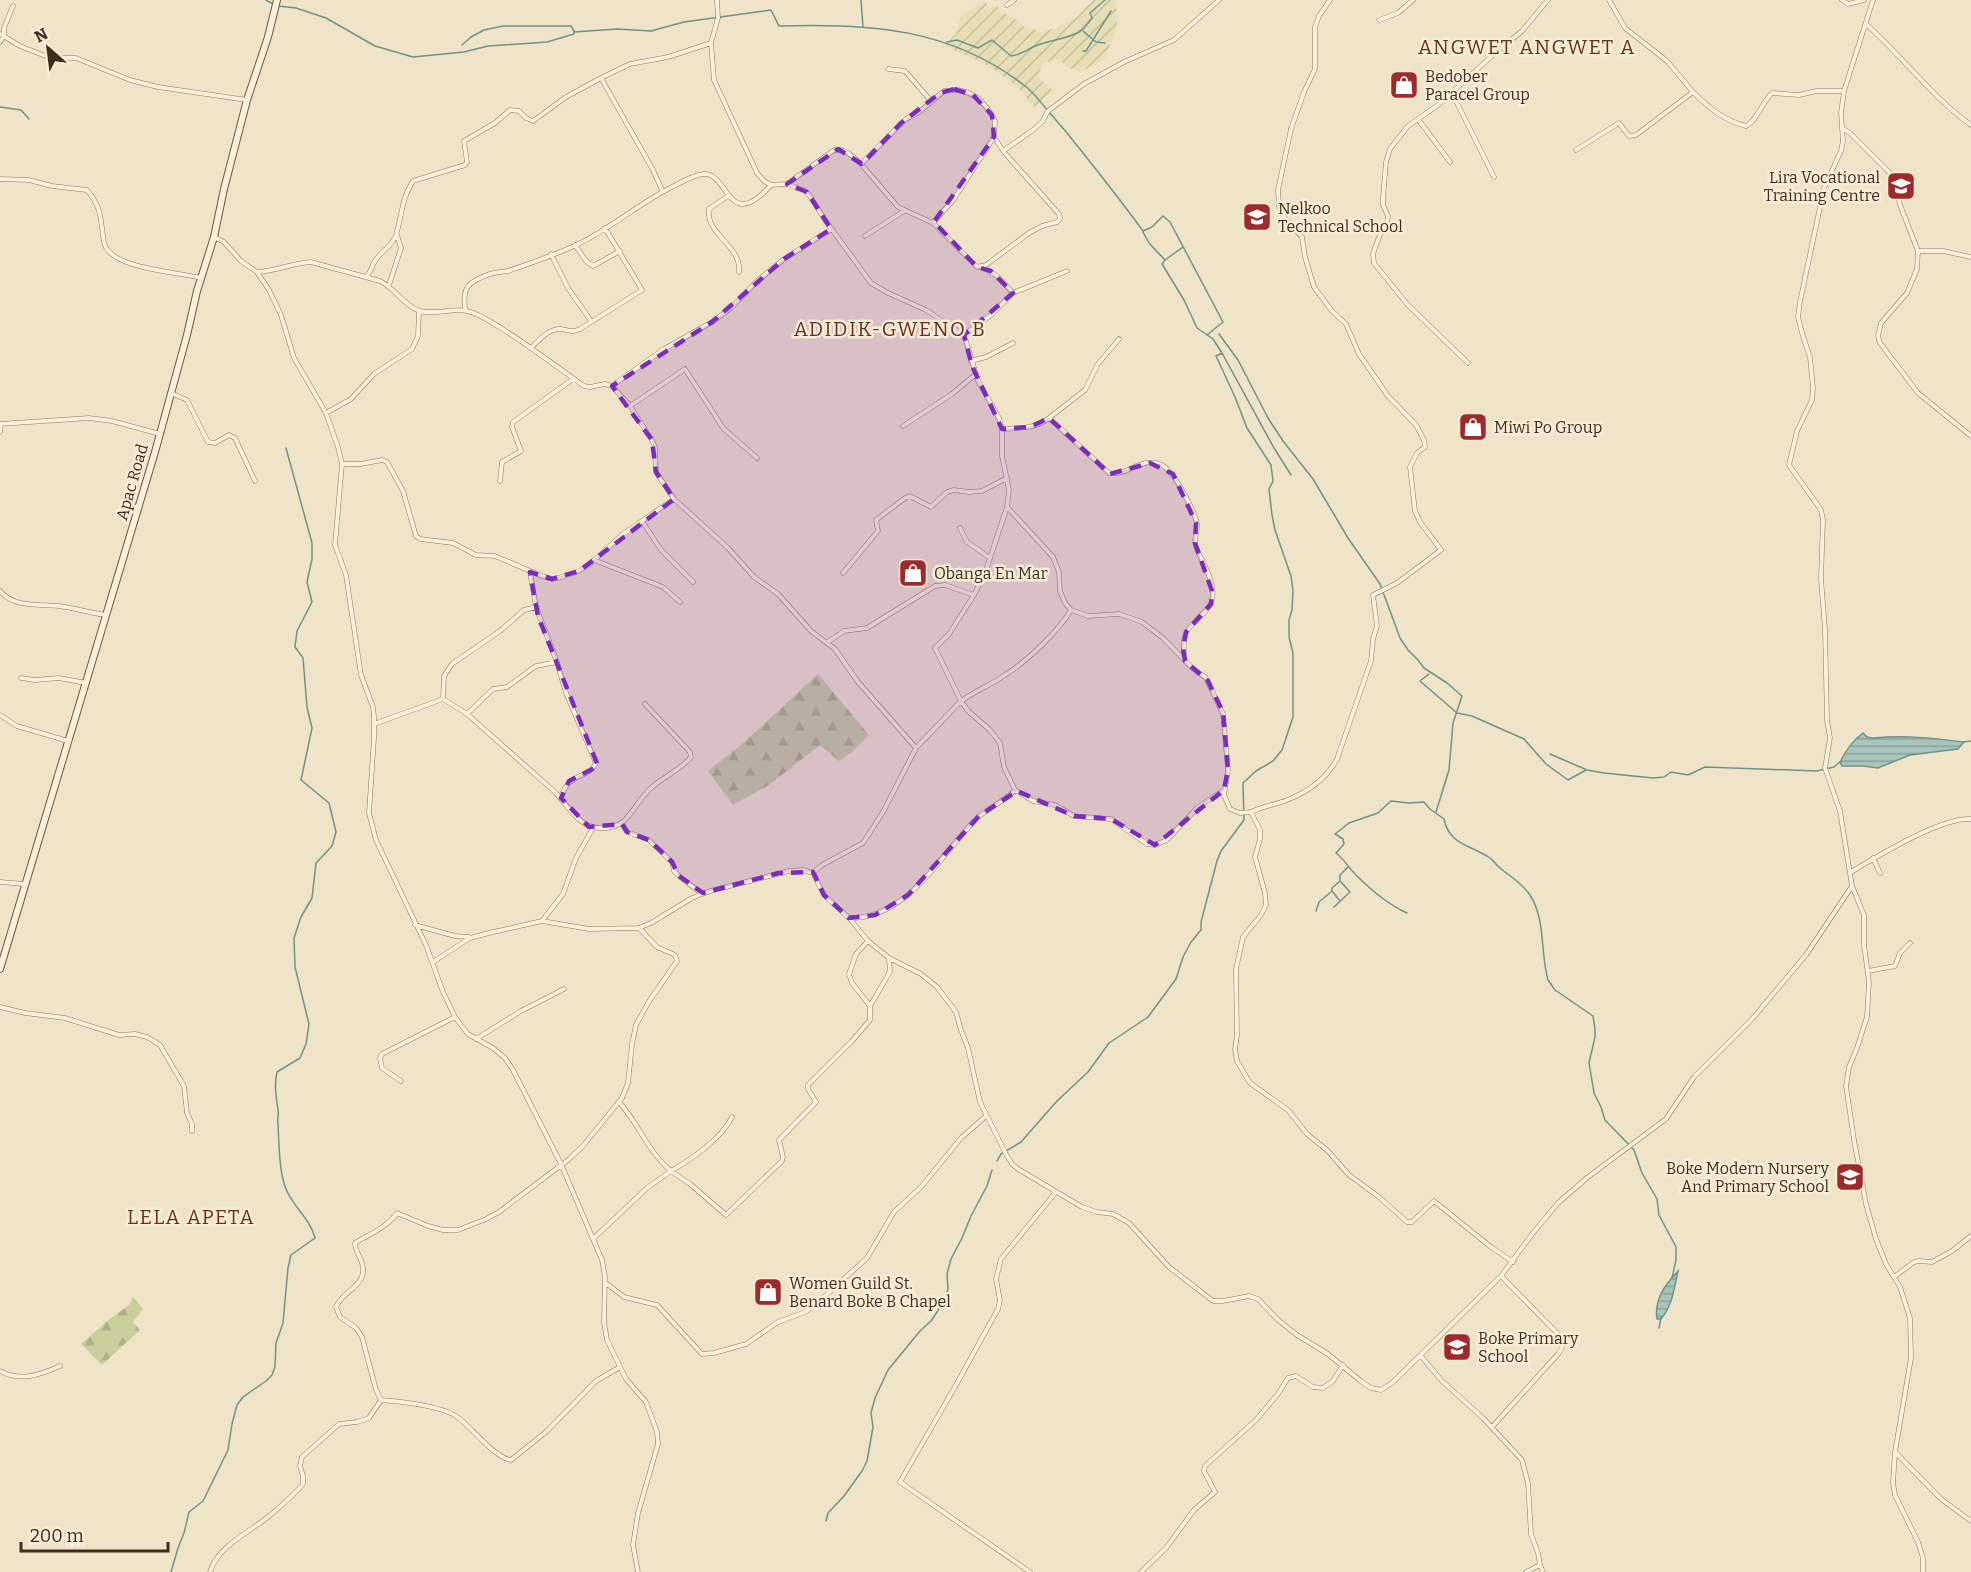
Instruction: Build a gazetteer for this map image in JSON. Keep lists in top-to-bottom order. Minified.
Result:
{"streets":{"main road":["Apac Road"]},"districts":["ANGWET ANGWET A","ADIDIK-GWENO B","LELA APETA"],"places":{"shop":["Bedober Paracel Group","Miwi Po Group","Obanga En Mar","Women Guild St. Benard Boke B Chapel"],"school or university":["Lira Vocational Training Centre","Nelkoo Technical School","Boke Modern Nursery And Primary School","Boke Primary School"]},"scale_bar":"200 m","north":"top left"}
